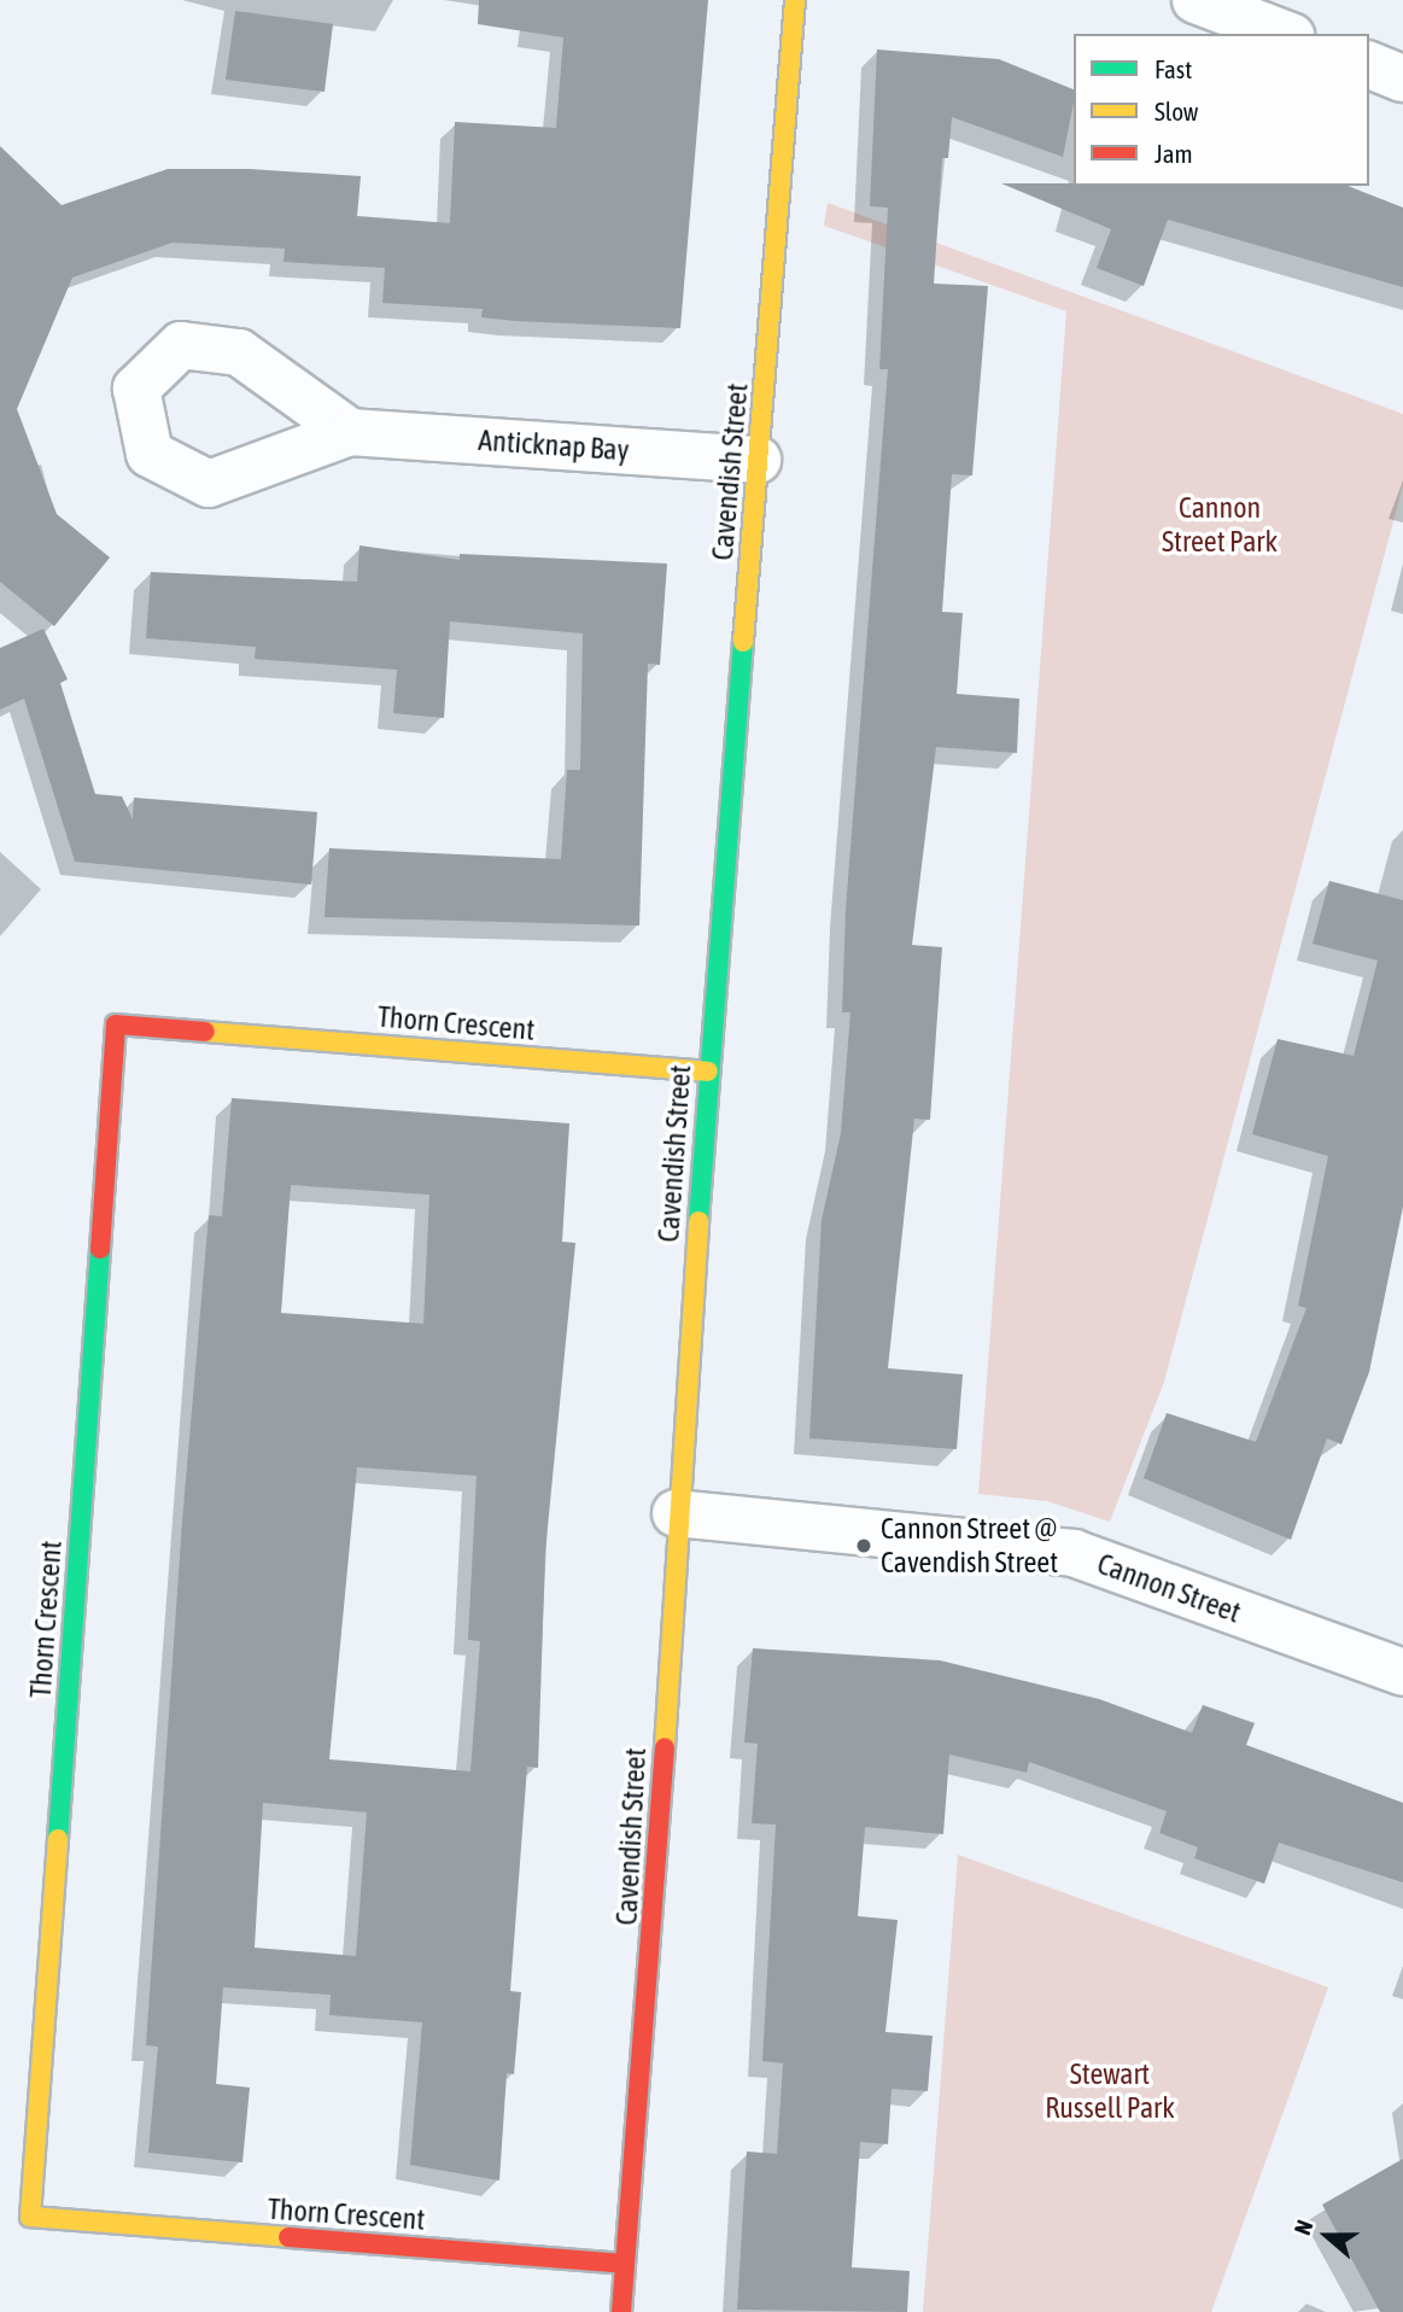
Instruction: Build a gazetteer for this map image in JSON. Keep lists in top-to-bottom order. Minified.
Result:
{"streets":{"street":["Anticknap Bay","Cavendish Street","Thorn Crescent","Cannon Street"]},"crossings":[["Anticknap Bay","Cavendish Street"],["Cavendish Street","Thorn Crescent"],["Cavendish Street","Cannon Street"]],"parks":["Cannon Street Park","Stewart Russell Park"],"places":["Cannon Street @ Cavendish Street"],"legend":["Fast","Slow","Jam"],"north":"left"}
